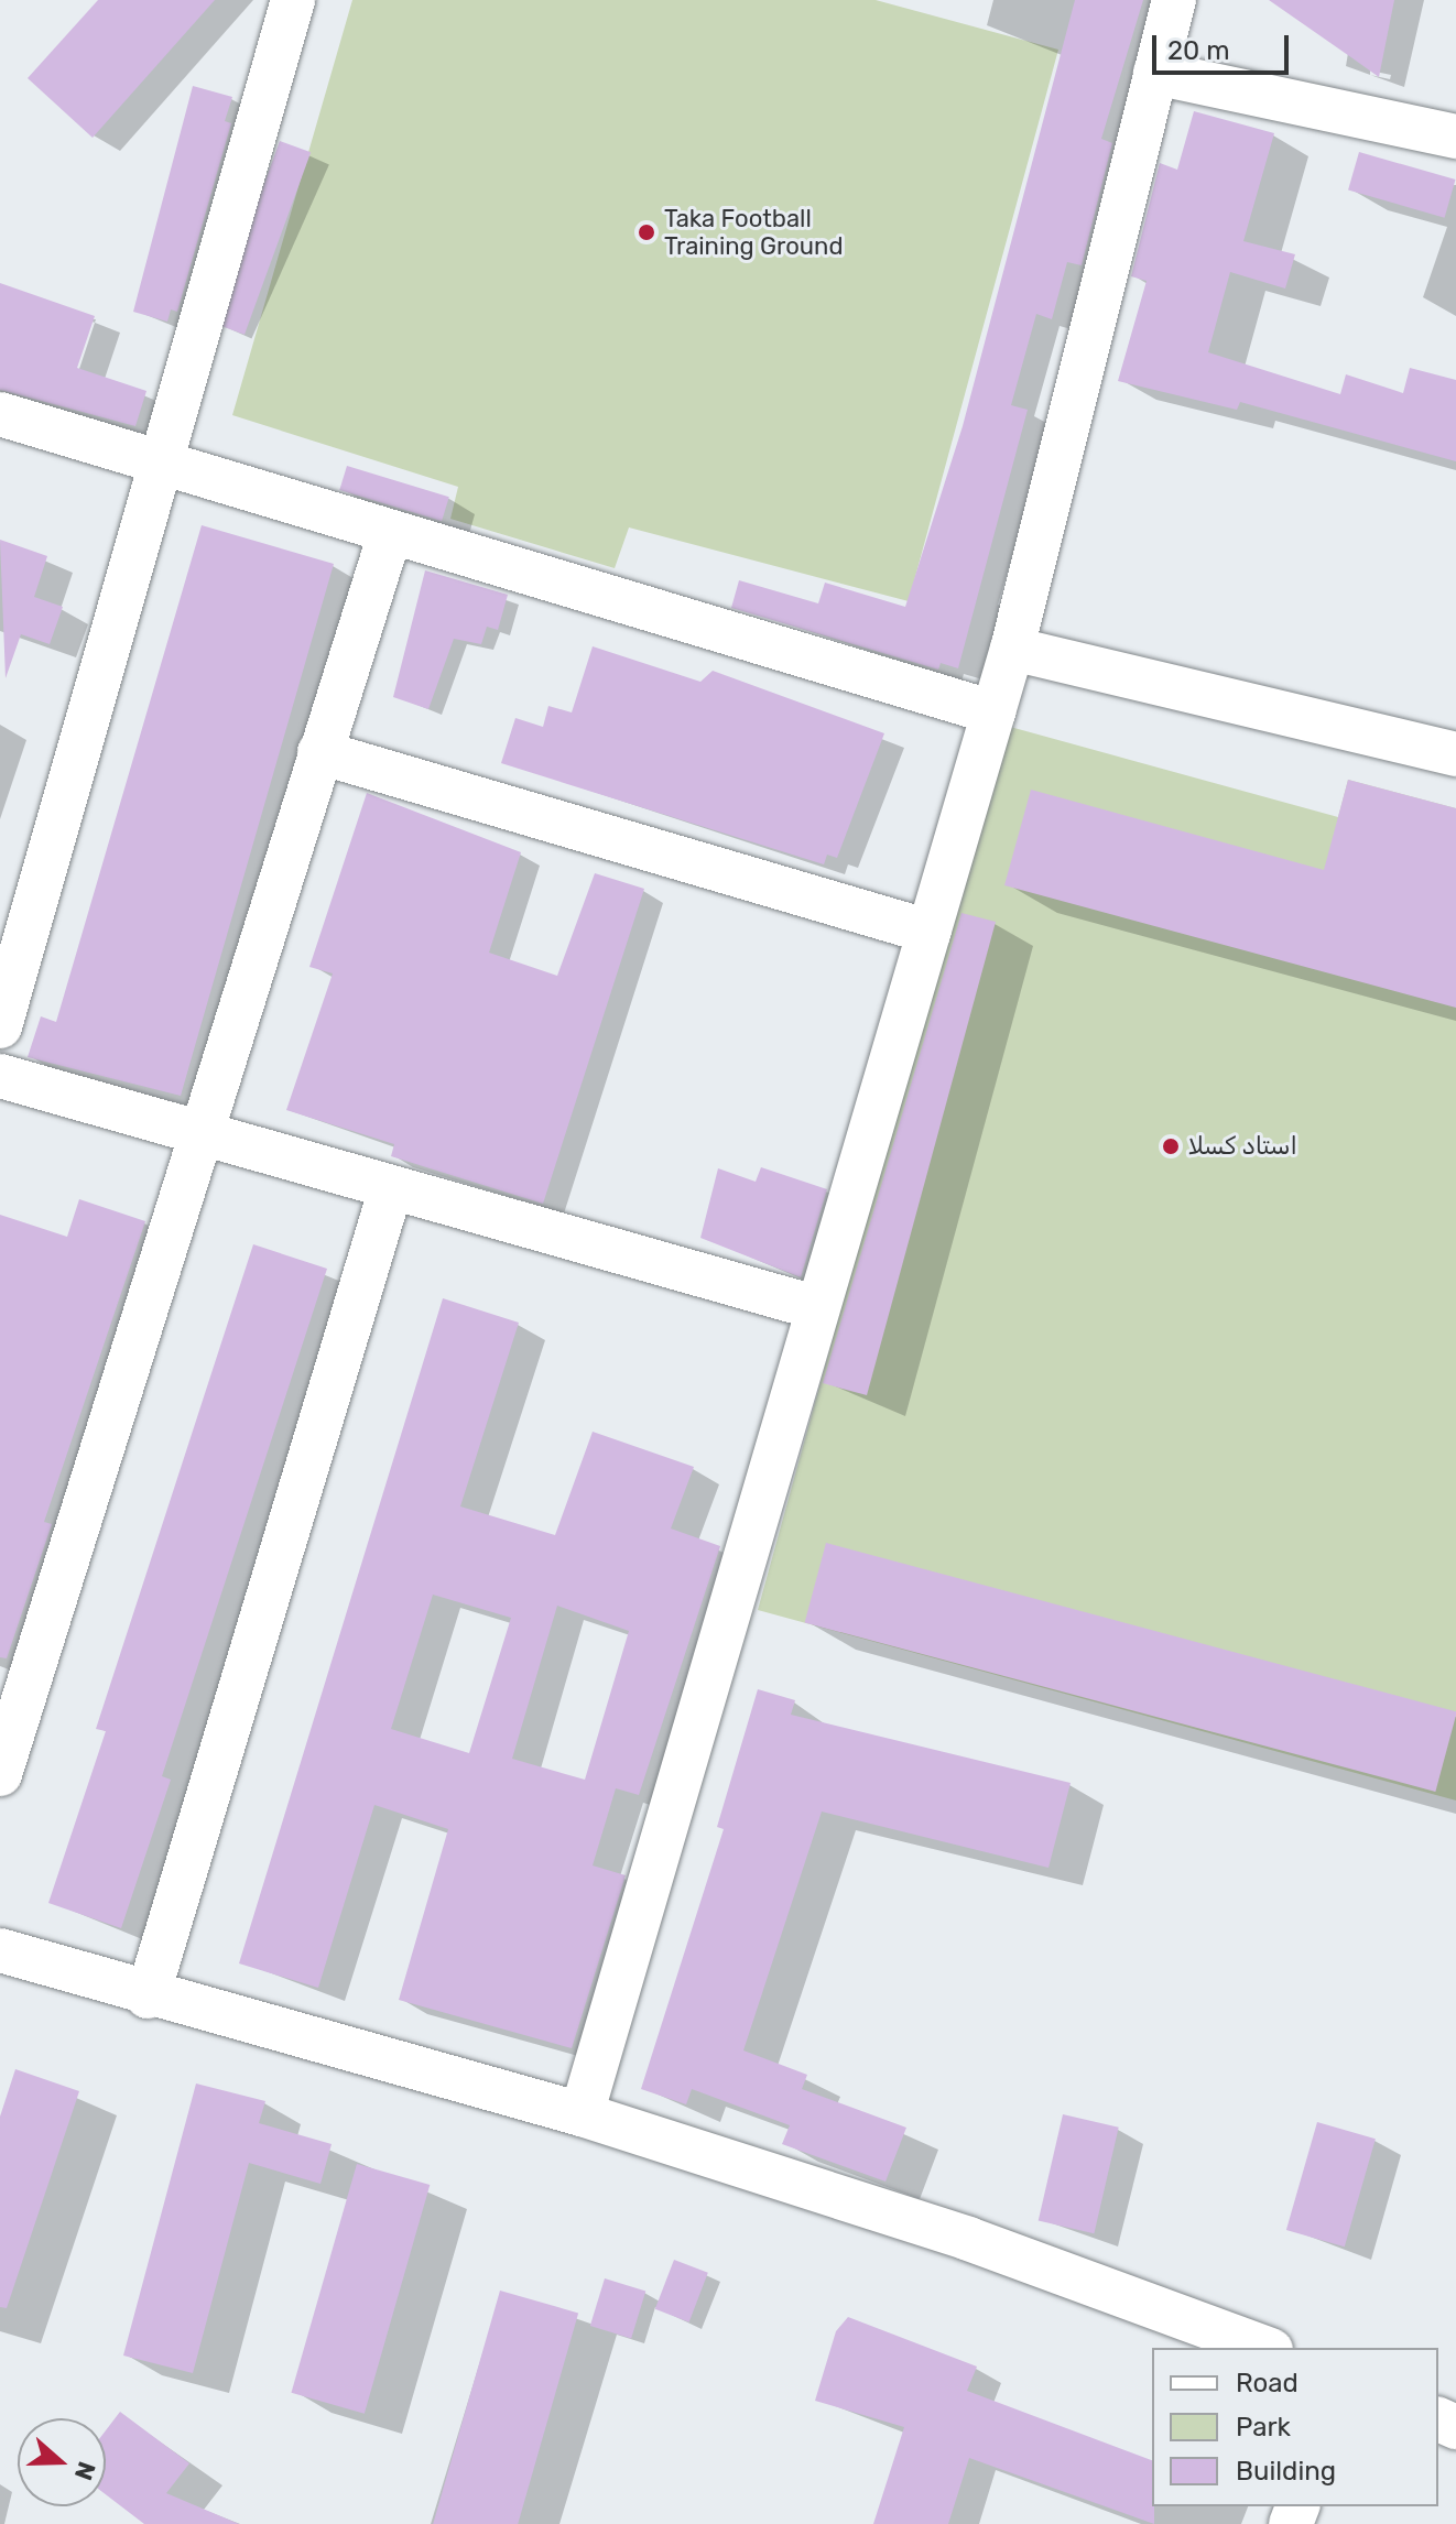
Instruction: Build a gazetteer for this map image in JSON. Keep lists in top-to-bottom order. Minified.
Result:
{"places":["Taka Football Training Ground","استاد كسلا"],"legend":["Road","Park","Building"],"scale_bar":"20 m","north":"right"}
